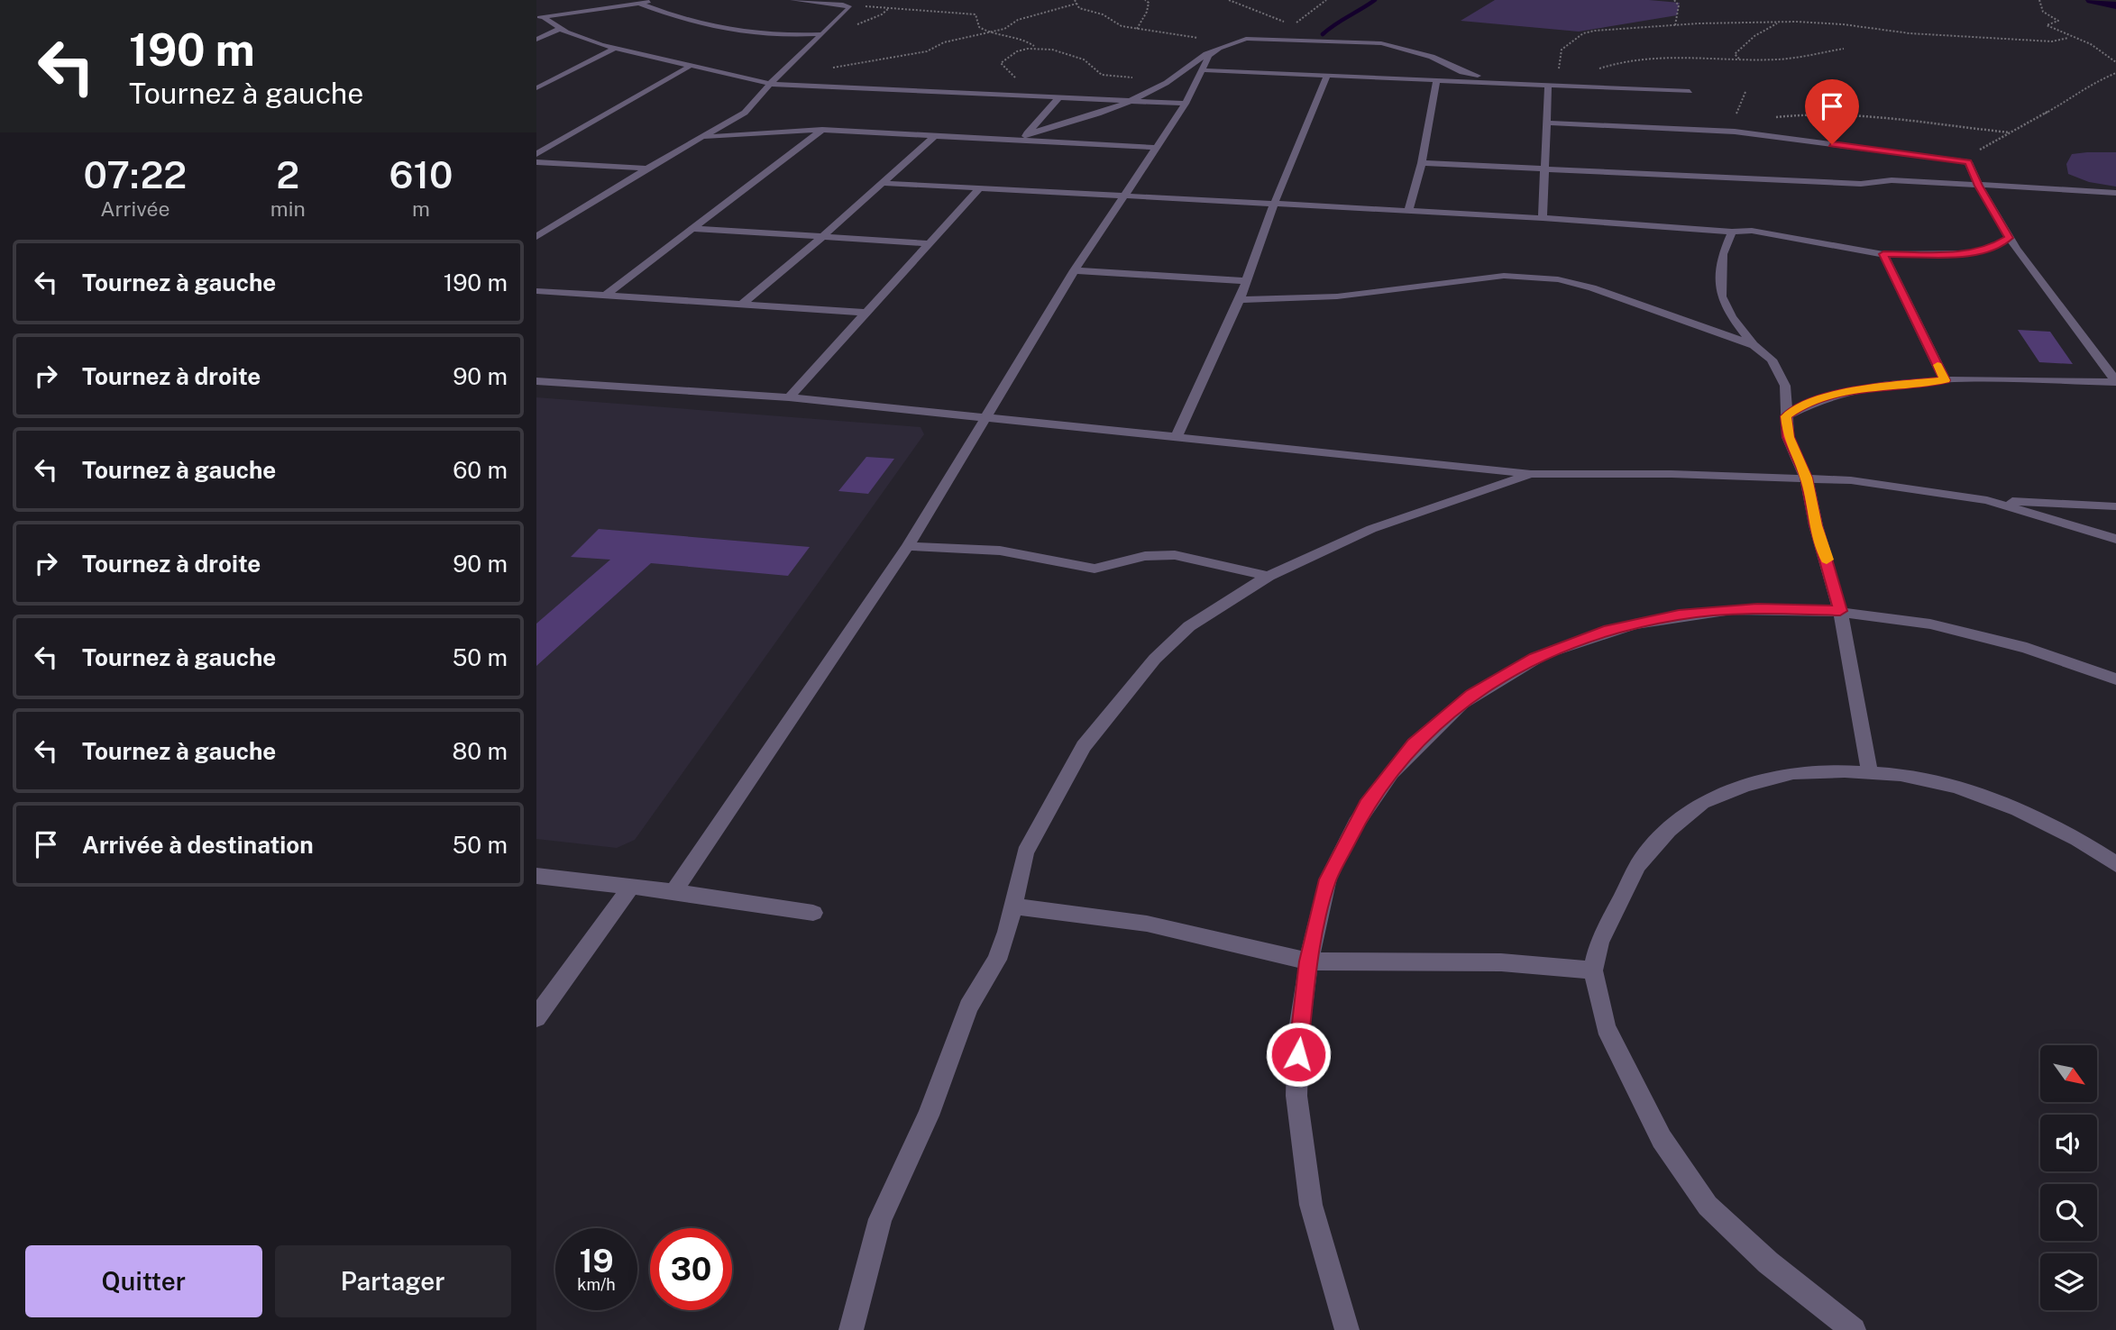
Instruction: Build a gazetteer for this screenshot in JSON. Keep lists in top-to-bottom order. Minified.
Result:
{"north":"bottom right","page":{"turn":["190 m","Tournez à gauche"],"eta":["07:22","Arrivée","2","min","610","m"],"list":[{"name":"Tournez à gauche","value":"190 m"},{"name":"Tournez à droite","value":"90 m"},{"name":"Tournez à gauche","value":"60 m"},{"name":"Tournez à droite","value":"90 m"},{"name":"Tournez à gauche","value":"50 m"},{"name":"Tournez à gauche","value":"80 m"},{"name":"Arrivée à destination","value":"50 m"}],"speed":"19 km/h","limit":"30","buttons":["Quitter","Partager"]}}
